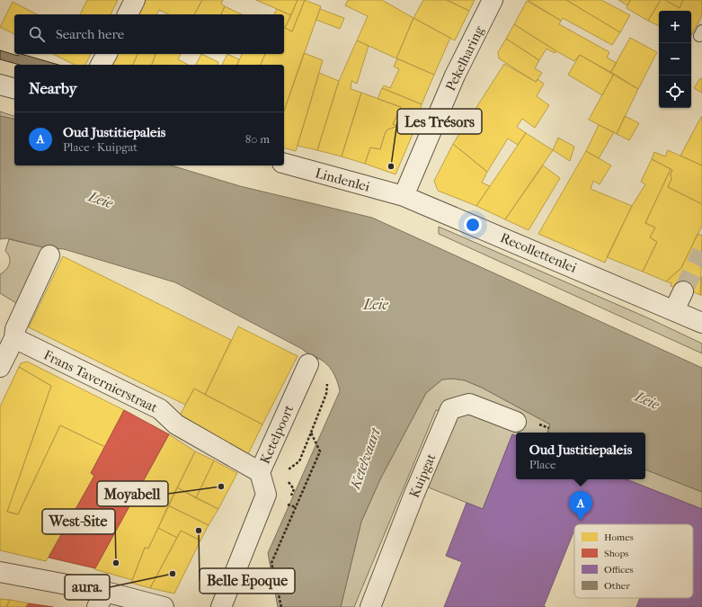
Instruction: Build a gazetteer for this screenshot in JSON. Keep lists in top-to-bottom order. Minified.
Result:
{"streets":{"street":["Pekelharing","Lindenlei","Recollettenlei","Frans Tavernierstraat","Ketelpoort","Kuipgat"]},"crossings":[["Pekelharing","Lindenlei"],["Pekelharing","Recollettenlei"],["Lindenlei","Recollettenlei"],["Frans Tavernierstraat","Ketelpoort"]],"water":["Leie","Ketelvaart"],"places":["Les Trésors","Moyabell","Belle Epoque","West-Site","aura."],"legend":["Homes","Shops","Offices","Other"],"page":{"map_buttons":["+","−"],"search":"Search here","heading":"Nearby","list":[{"mark":"A","name":"Oud Justitiepaleis","note":"Place · Kuipgat","value":"80 m"}],"popup":["Oud Justitiepaleis","Place"],"pins":"A"}}
